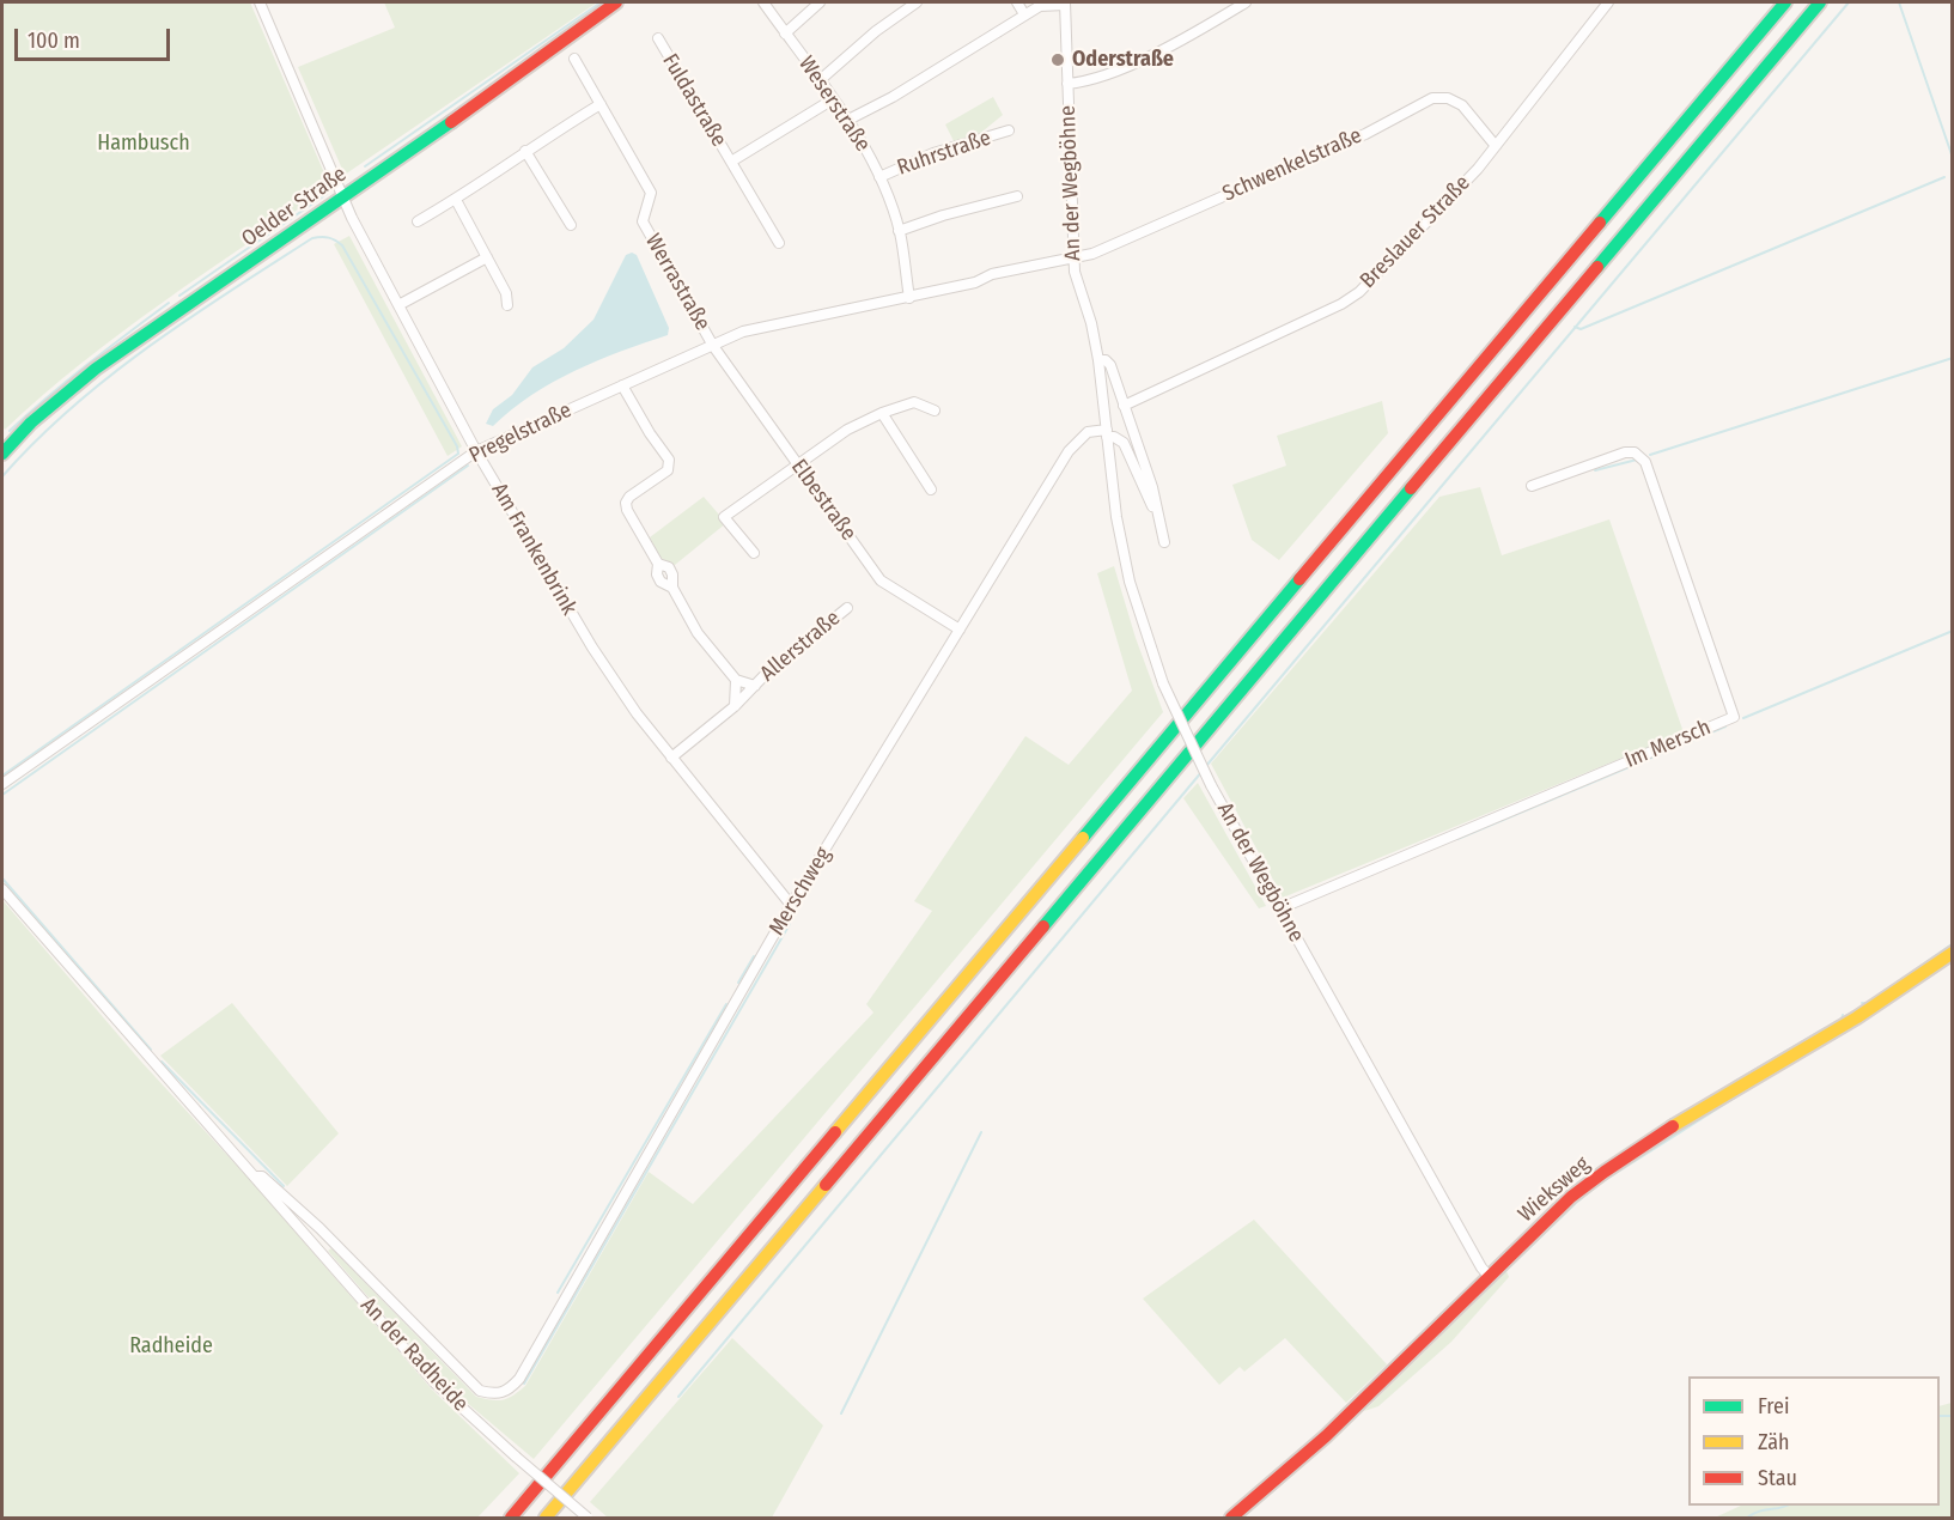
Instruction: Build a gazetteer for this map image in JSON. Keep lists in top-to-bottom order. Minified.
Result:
{"streets":{"main road":["Oelder Straße","Wieksweg"],"street":["Fuldastraße","Weserstraße","Ruhrstraße","Schwenkelstraße","An der Wegböhne","Breslauer Straße","Werrastraße","Pregelstraße","Elbestraße","Am Frankenbrink","Allerstraße","Im Mersch","Merschweg","An der Radheide"]},"crossings":[["Fuldastraße","Weserstraße"],["Weserstraße","Ruhrstraße"],["Weserstraße","Pregelstraße"],["Schwenkelstraße","An der Wegböhne"],["Schwenkelstraße","Breslauer Straße"],["Schwenkelstraße","Pregelstraße"],["An der Wegböhne","Breslauer Straße"],["An der Wegböhne","Pregelstraße"],["An der Wegböhne","Im Mersch"],["An der Wegböhne","Merschweg"],["An der Wegböhne","Wieksweg"],["Oelder Straße","Am Frankenbrink"],["Werrastraße","Pregelstraße"],["Werrastraße","Elbestraße"],["Pregelstraße","Elbestraße"],["Pregelstraße","Am Frankenbrink"],["Pregelstraße","Allerstraße"],["Elbestraße","Merschweg"],["Am Frankenbrink","Allerstraße"],["Am Frankenbrink","Merschweg"],["Merschweg","An der Radheide"]],"parks":["Hambusch","Radheide"],"places":["Oderstraße"],"legend":["Frei","Zäh","Stau"],"scale_bar":"100 m"}
